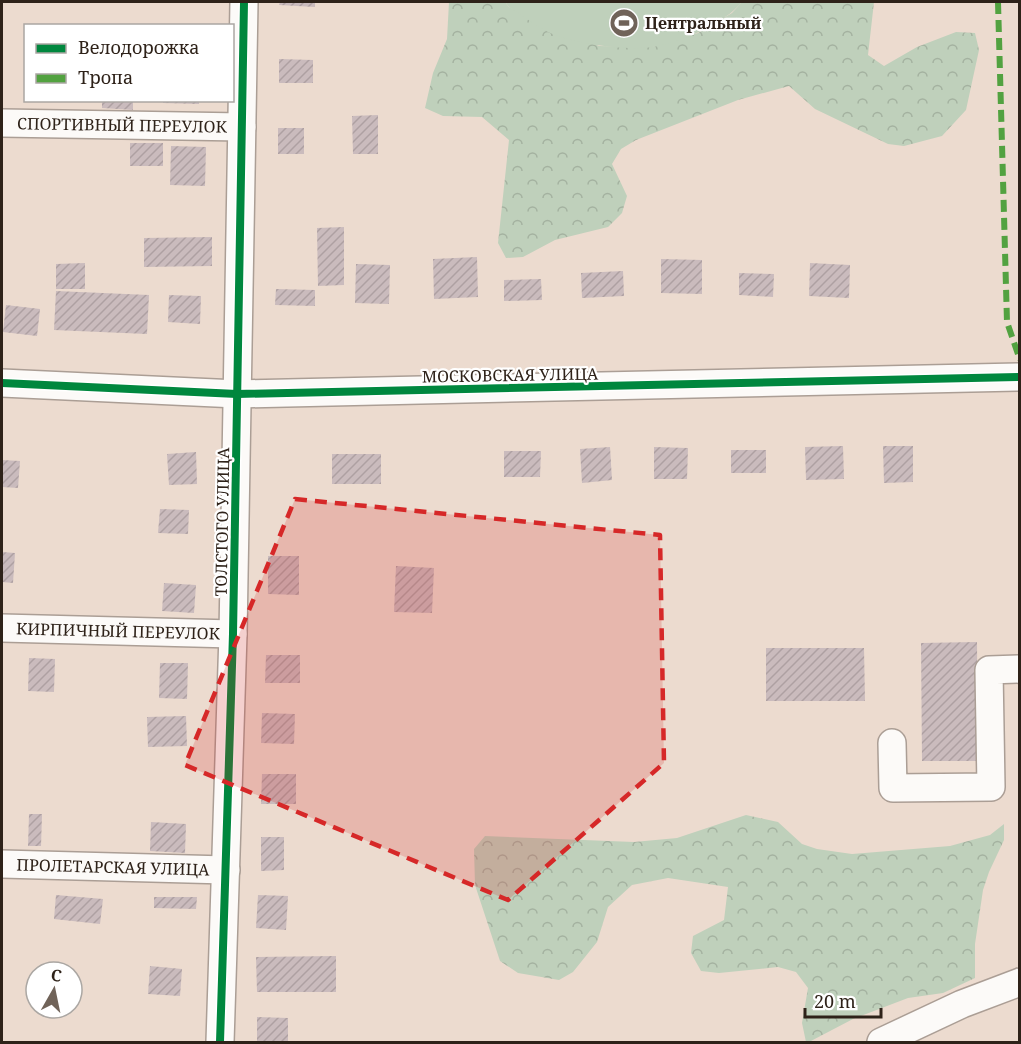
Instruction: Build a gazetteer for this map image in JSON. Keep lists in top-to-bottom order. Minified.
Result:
{"streets":{"street":["СПОРТИВНЫЙ ПЕРЕУЛОК","МОСКОВСКАЯ УЛИЦА","ТОЛСТОГО УЛИЦА","КИРПИЧНЫЙ ПЕРЕУЛОК","ПРОЛЕТАРСКАЯ УЛИЦА"]},"crossings":[["СПОРТИВНЫЙ ПЕРЕУЛОК","ТОЛСТОГО УЛИЦА"],["МОСКОВСКАЯ УЛИЦА","ТОЛСТОГО УЛИЦА"],["ТОЛСТОГО УЛИЦА","КИРПИЧНЫЙ ПЕРЕУЛОК"],["ТОЛСТОГО УЛИЦА","ПРОЛЕТАРСКАЯ УЛИЦА"]],"places":{"sports":["Центральный"]},"legend":["Велодорожка","Тропа"],"scale_bar":"20 m","north":"top"}
